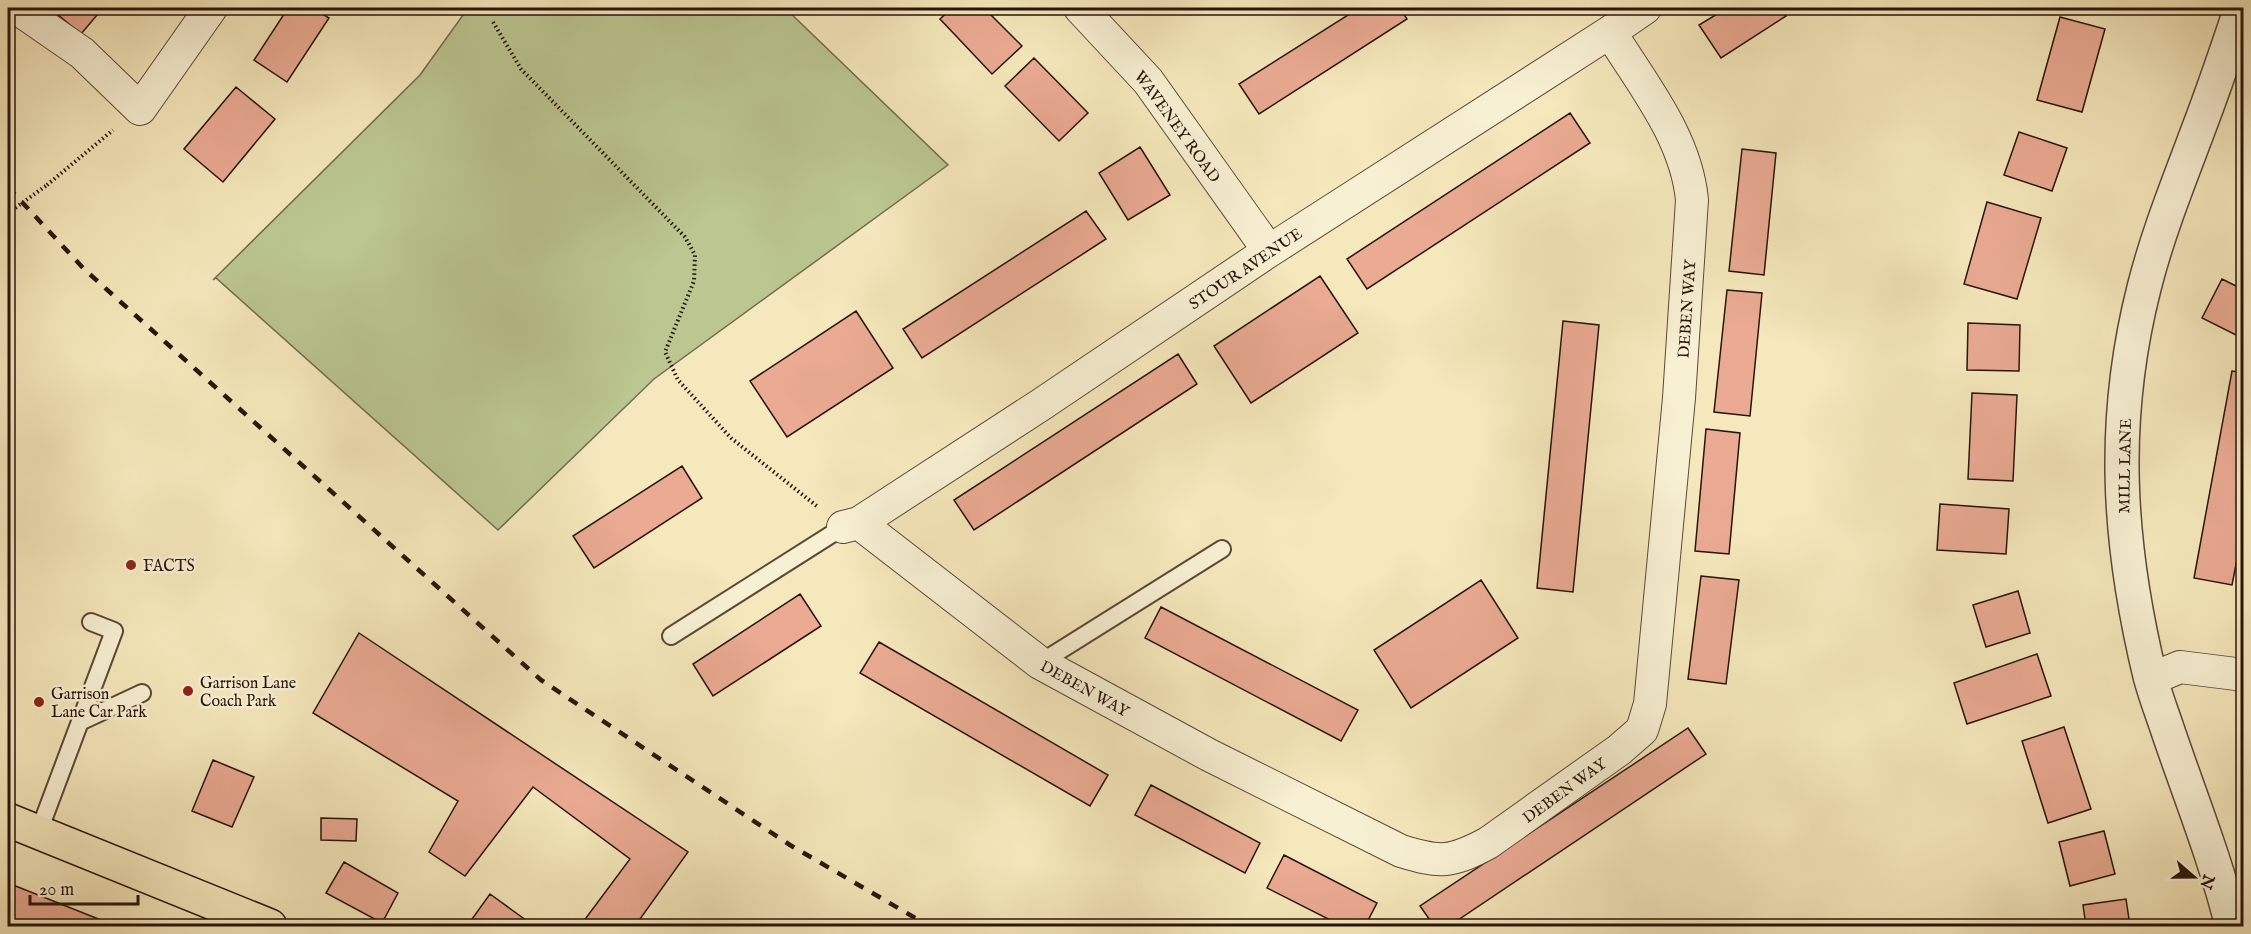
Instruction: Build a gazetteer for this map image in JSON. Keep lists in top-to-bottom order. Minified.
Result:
{"streets":{"street":["WAVENEY ROAD","STOUR AVENUE","DEBEN WAY","MILL LANE"]},"crossings":[["WAVENEY ROAD","STOUR AVENUE"],["STOUR AVENUE","DEBEN WAY"]],"places":["FACTS","Garrison Lane Coach Park","Garrison Lane Car Park"],"scale_bar":"20 m","north":"right"}
